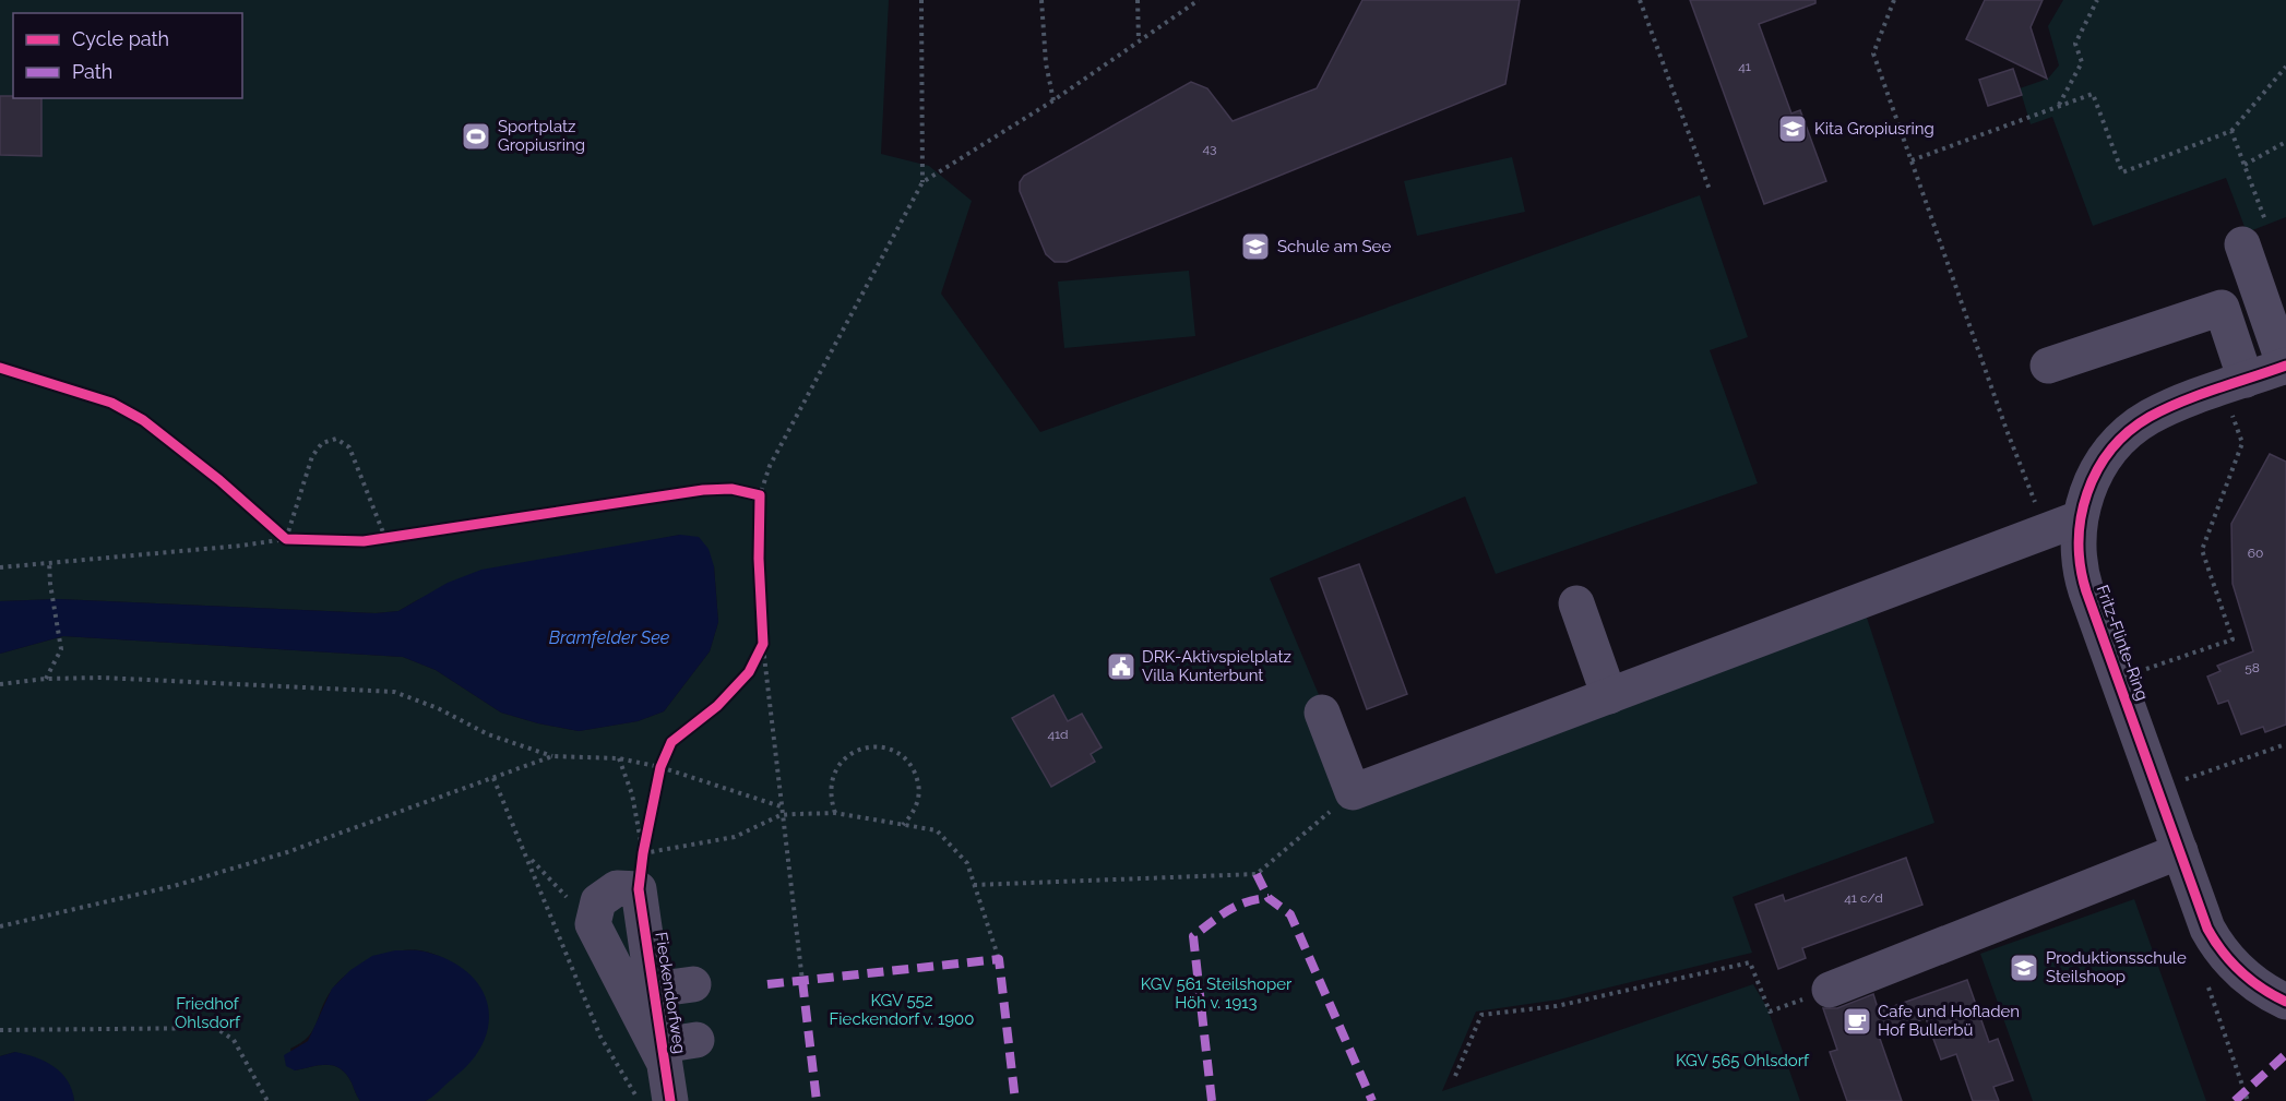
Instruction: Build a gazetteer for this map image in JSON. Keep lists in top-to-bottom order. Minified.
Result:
{"streets":{"street":["Fritz-Flinte-Ring","Fieckendorfweg"]},"water":["Bramfelder See"],"parks":["KGV 561 Steilshoper Höh v. 1913","KGV 552 Fieckendorf v. 1900","Friedhof Ohlsdorf","KGV 565 Ohlsdorf"],"places":{"school or university":["Kita Gropiusring","Schule am See","Produktionsschule Steilshoop"],"sports":["Sportplatz Gropiusring"],"public building":["DRK-Aktivspielplatz Villa Kunterbunt"],"cafe":["Cafe und Hofladen Hof Bullerbü"]},"house_numbers":["41","43","60","58","41d","41 c/d"],"legend":["Cycle path","Path"]}
